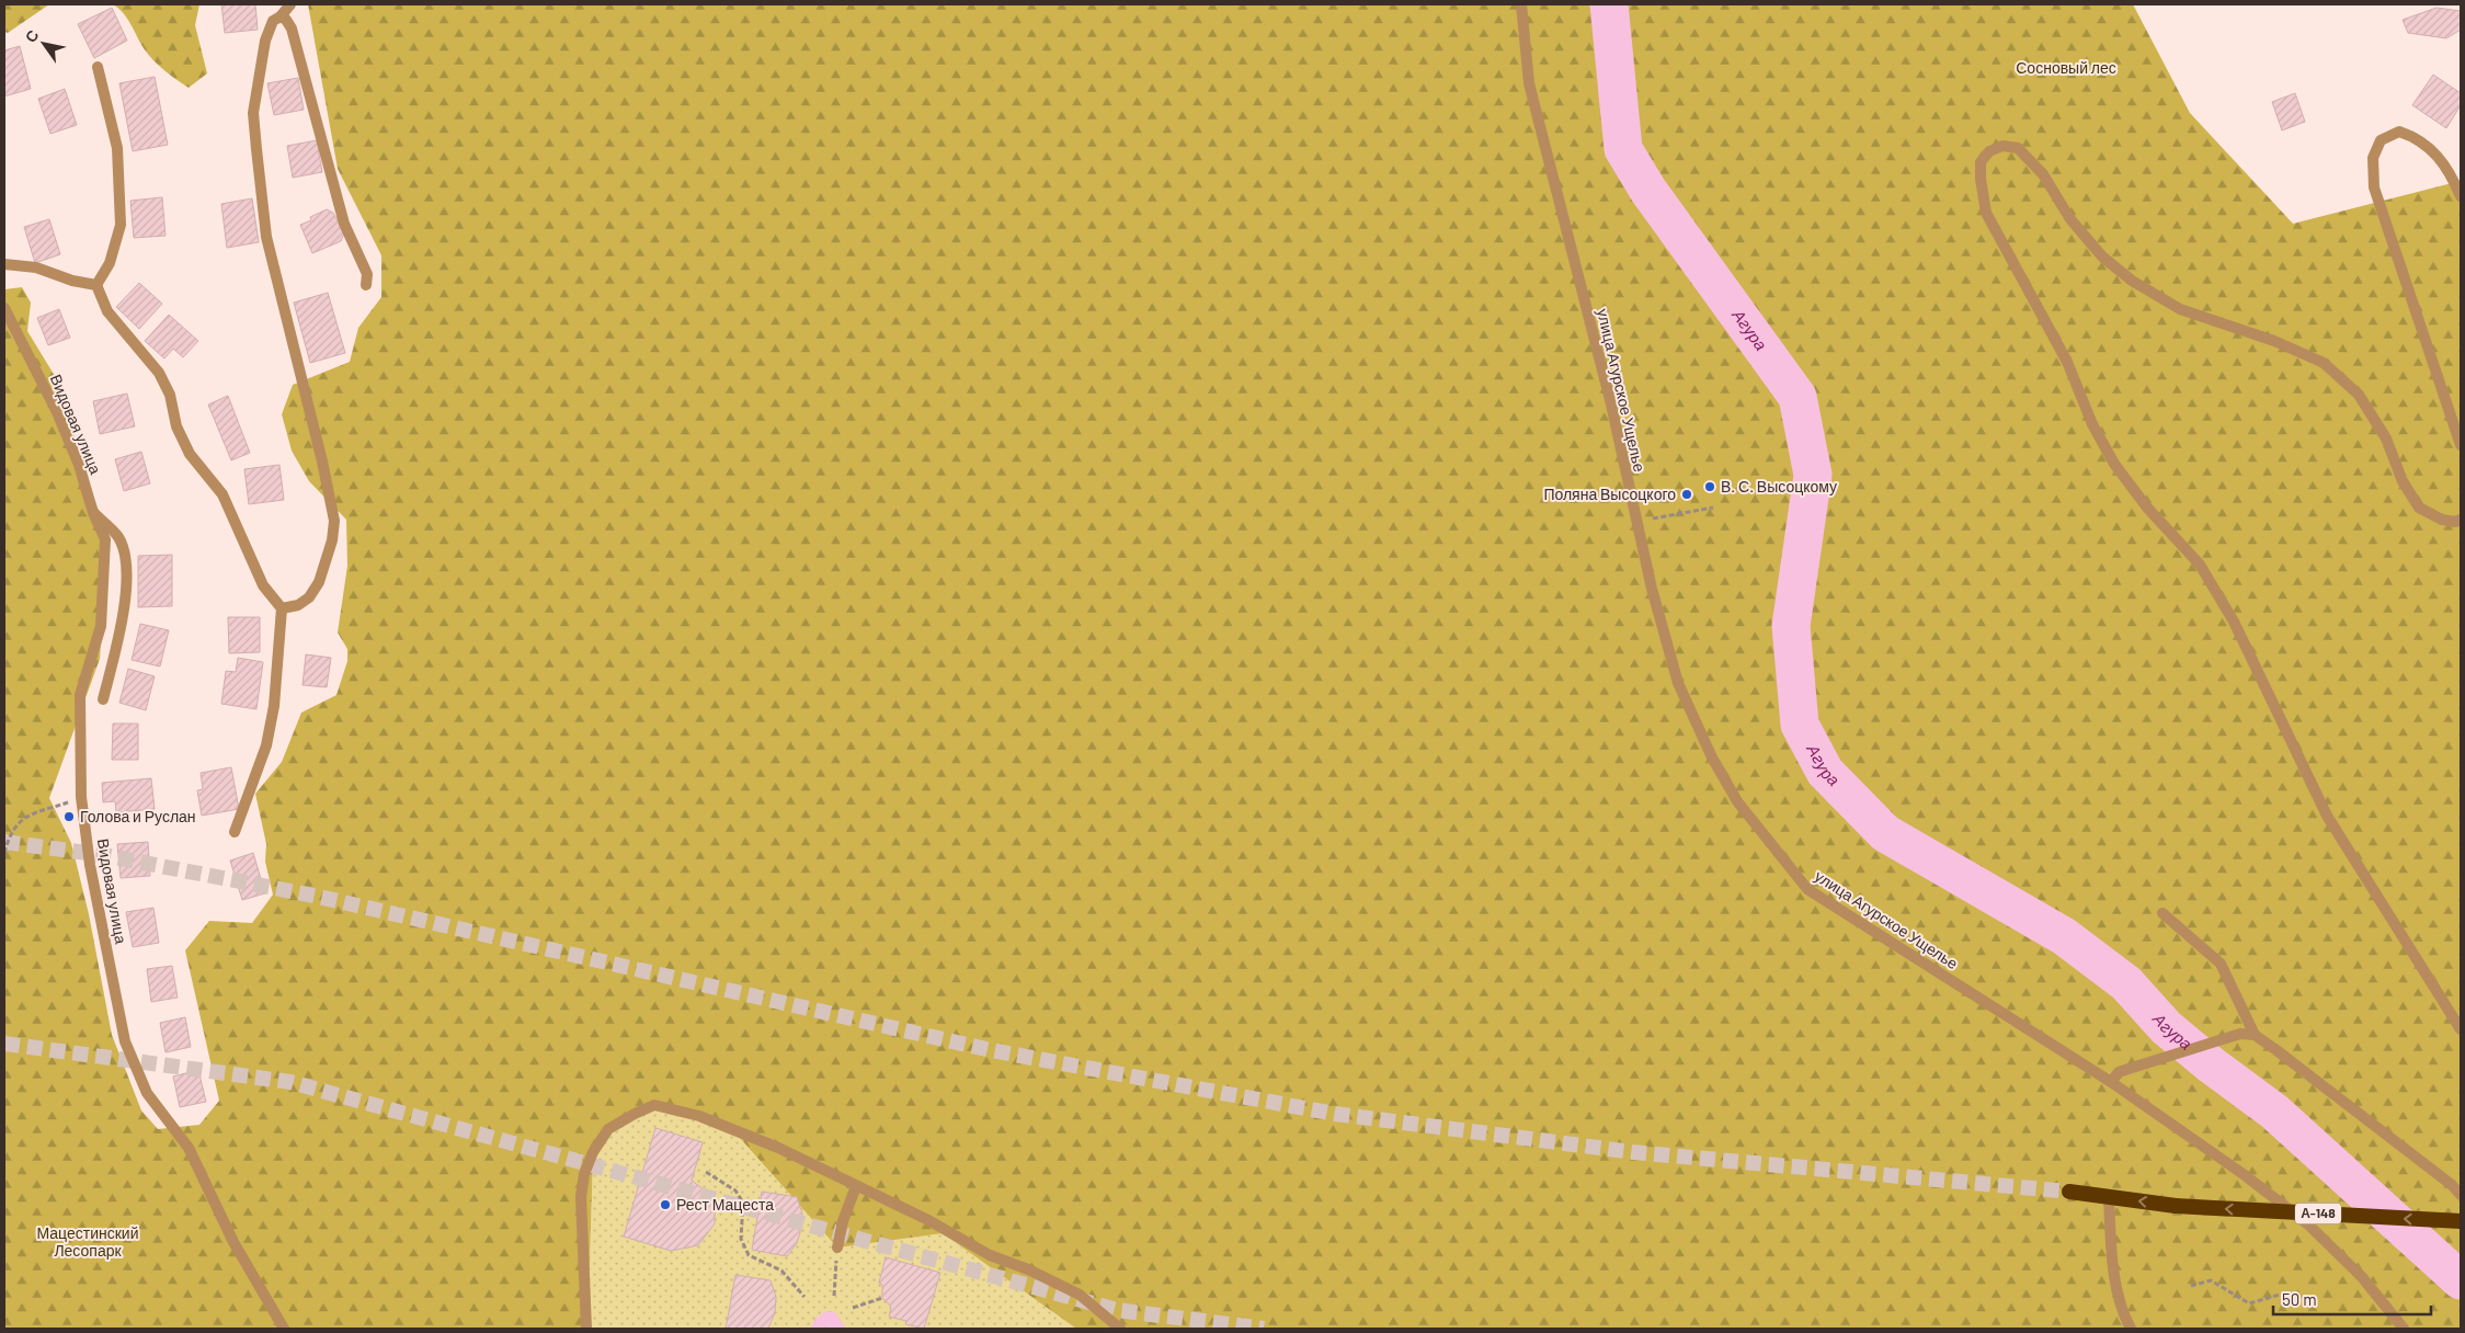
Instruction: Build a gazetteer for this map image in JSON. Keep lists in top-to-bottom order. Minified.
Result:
{"streets":{"highway":["А-148"],"street":["улица Агурское Ущелье","Видовая улица"]},"water":["Агура"],"parks":["Сосновый лес","Мацестинский Лесопарк"],"places":["В. С. Высоцкому","Поляна Высоцкого","Голова и Руслан","Рест Мацеста"],"scale_bar":"50 m","north":"top left"}
